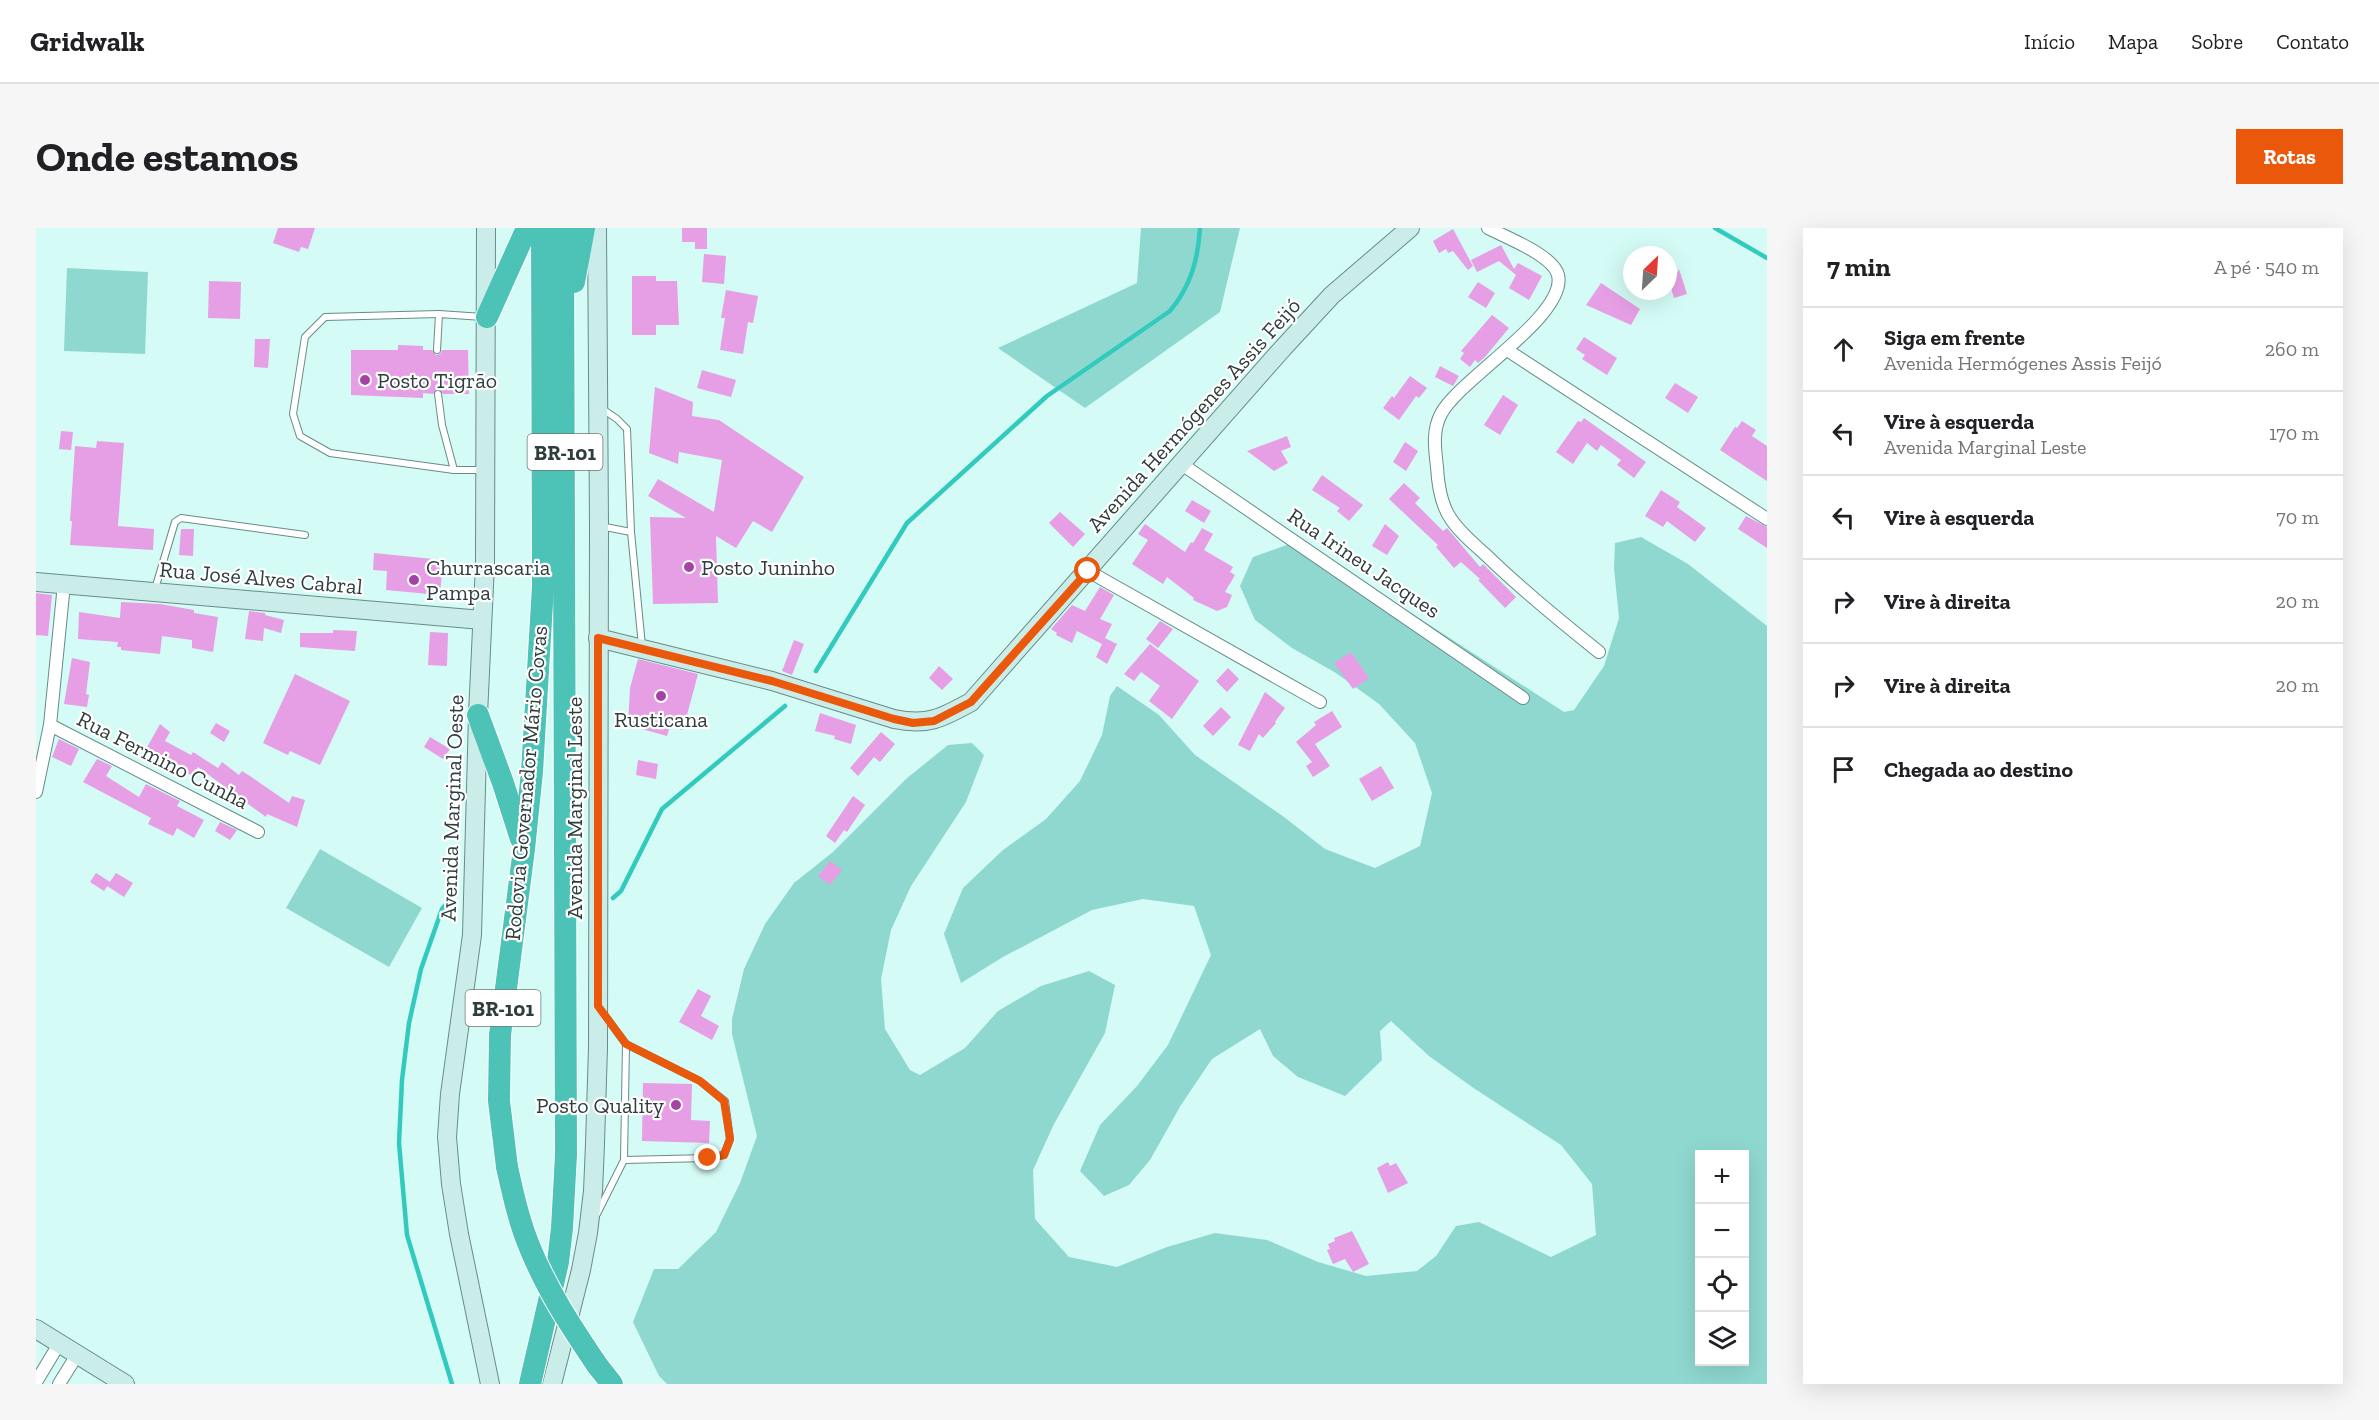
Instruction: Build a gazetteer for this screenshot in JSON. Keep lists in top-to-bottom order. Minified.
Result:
{"streets":{"highway":["BR-101","Rodovia Governador Mário Covas"],"main road":["Avenida Hermógenes Assis Feijó","Rua José Alves Cabral","Avenida Marginal Oeste","Avenida Marginal Leste"],"street":["Rua Irineu Jacques","Rua Fermino Cunha"]},"crossings":[["Avenida Hermógenes Assis Feijó","Rua Irineu Jacques"],["Avenida Hermógenes Assis Feijó","Avenida Marginal Leste"],["Rua José Alves Cabral","Avenida Marginal Oeste"]],"places":["Posto Tigrão","Posto Juninho","Churrascaria Pampa","Rusticana","Posto Quality"],"north":"top right","page":{"header":"Gridwalk","nav":["Início","Mapa","Sobre","Contato"],"buttons":"Rotas","title":"Onde estamos","heading":["7 min","A pé · 540 m"],"list":[["Siga em frente","Avenida Hermógenes Assis Feijó","260 m"],["Vire à esquerda","Avenida Marginal Leste","170 m"],["Vire à esquerda","70 m"],["Vire à direita","20 m"],["Vire à direita","20 m"],"Chegada ao destino"],"map_buttons":["+","−"]}}
